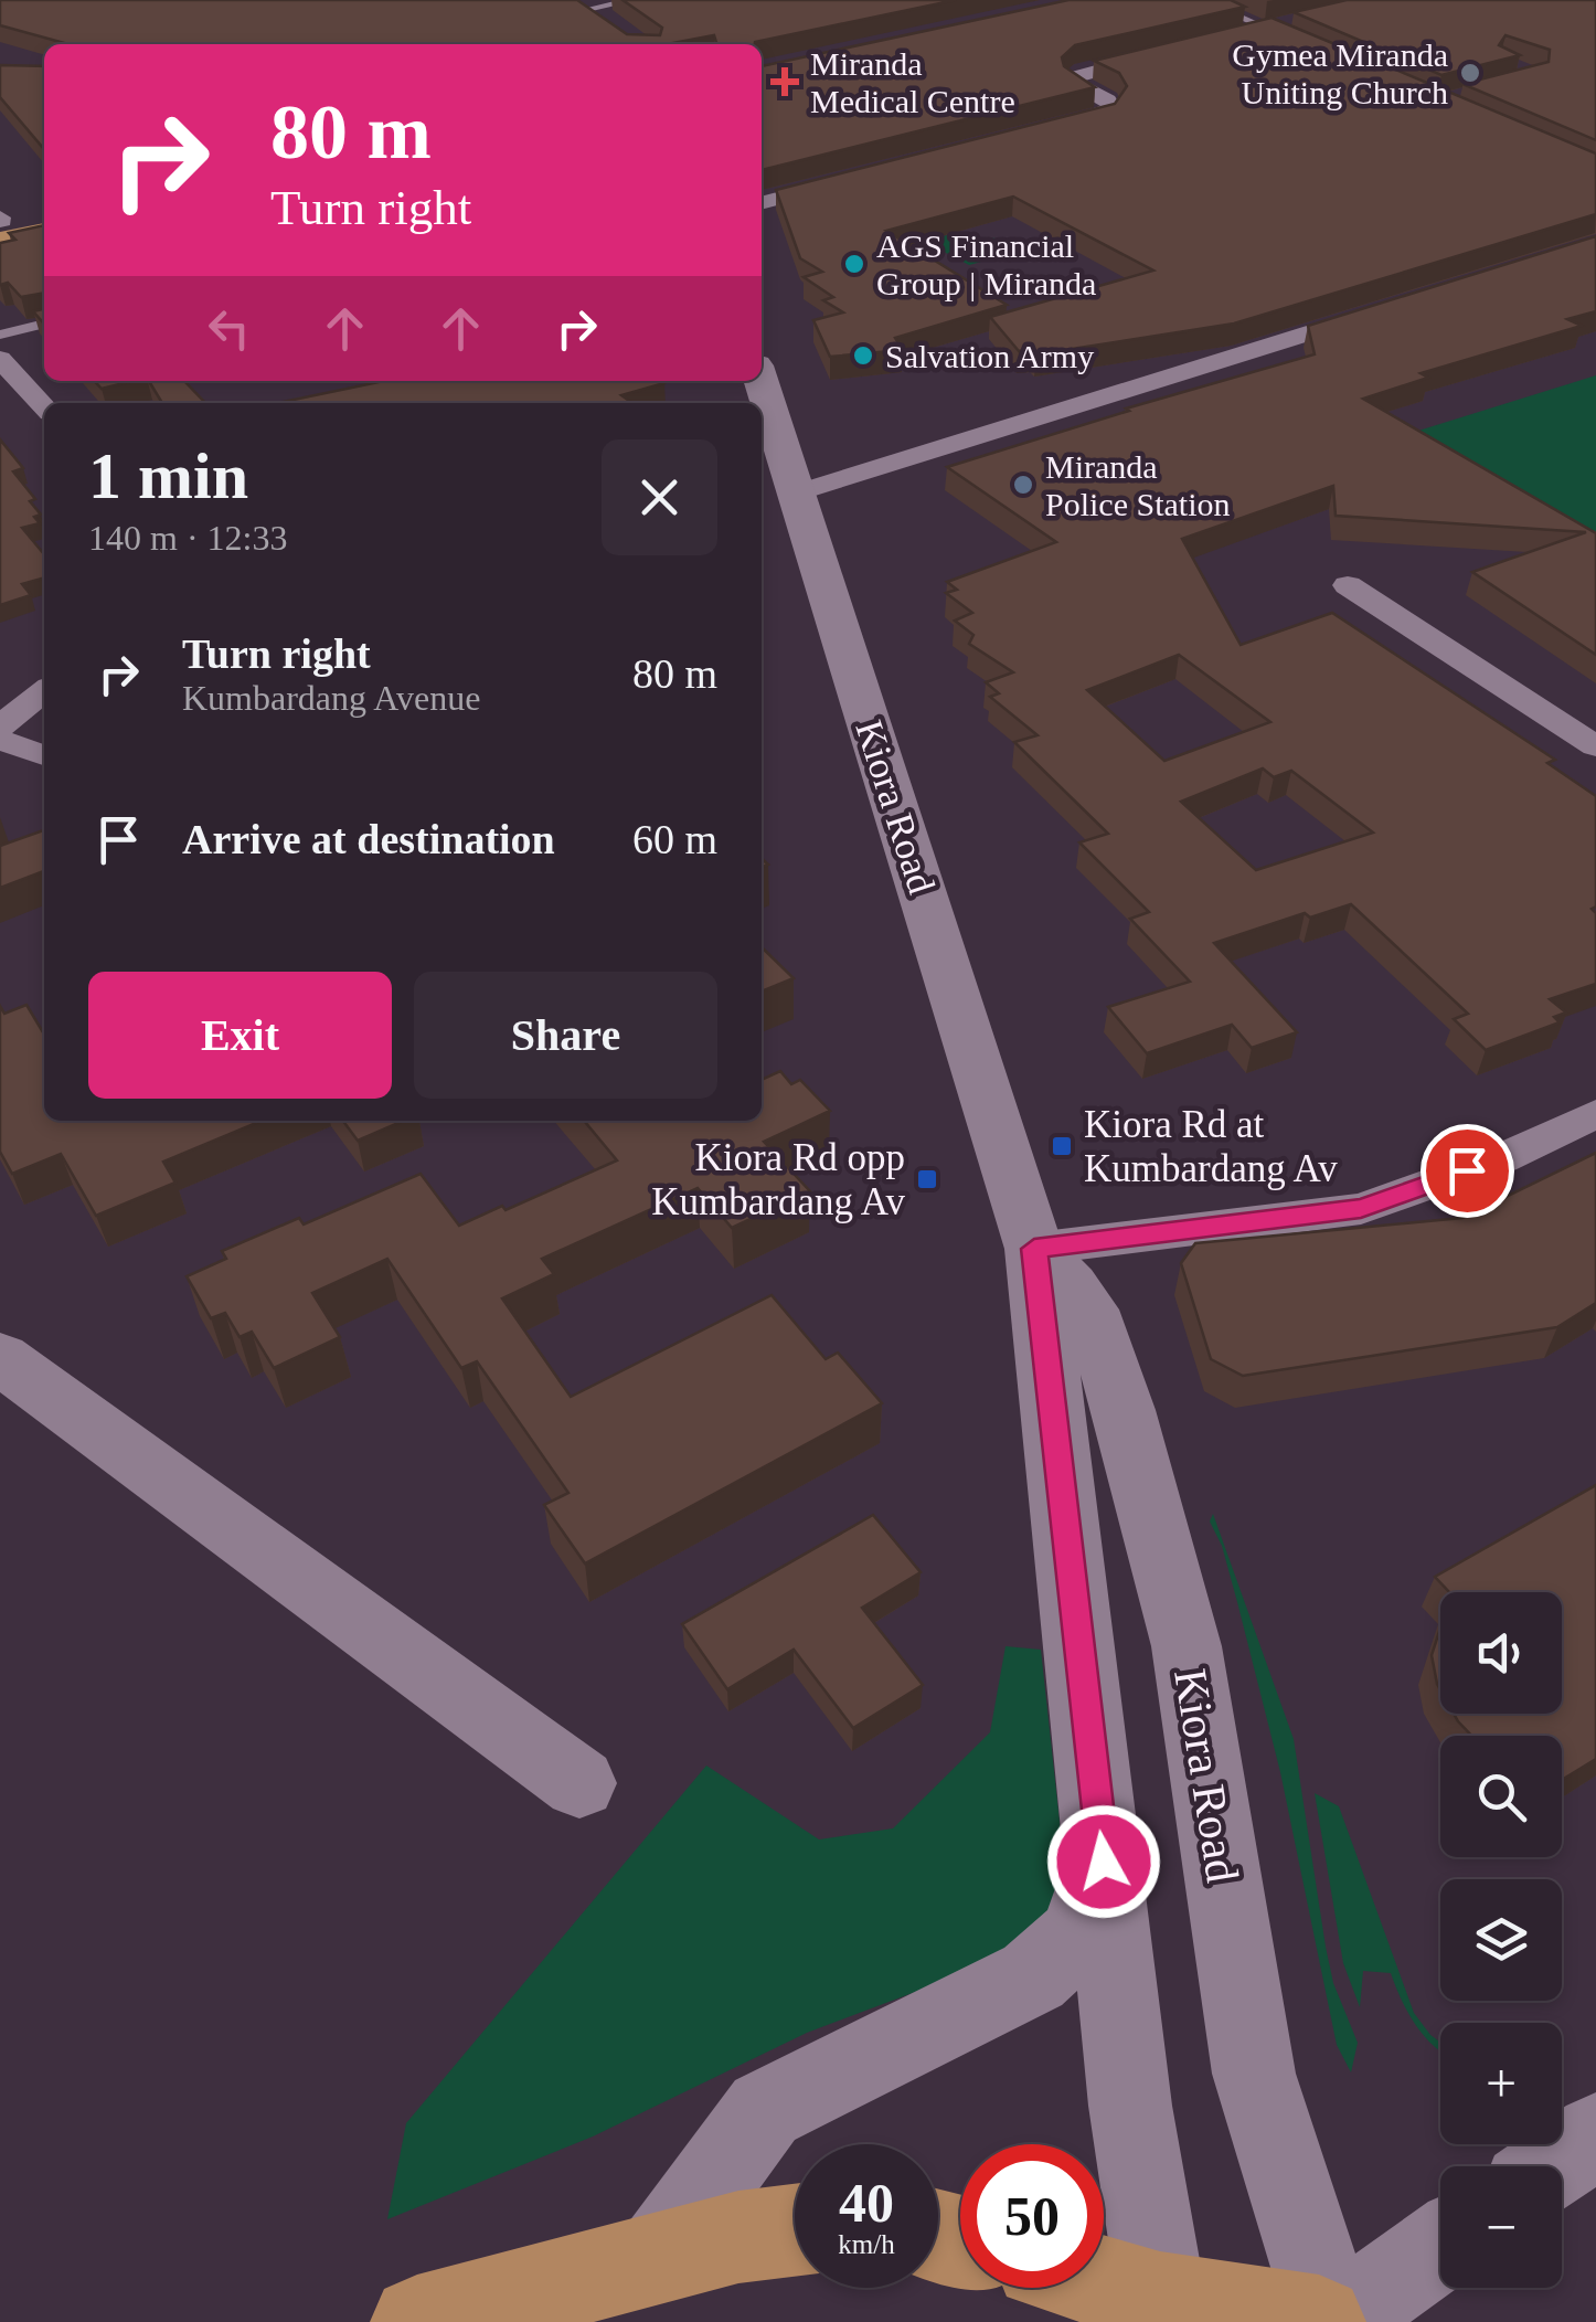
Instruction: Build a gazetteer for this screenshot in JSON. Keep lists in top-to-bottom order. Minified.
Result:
{"streets":{"main road":["Kiora Road"]},"places":{"other":["Gymea Miranda Uniting Church","AGS Financial Group | Miranda","Salvation Army","Miranda Police Station"],"health":["Miranda Medical Centre"],"transit":["Kiora Rd at Kumbardang Av","Kiora Rd opp Kumbardang Av"]},"page":{"turn":["80 m","Turn right"],"heading":["1 min","140 m · 12:33"],"list":[{"name":"Turn right","note":"Kumbardang Avenue","value":"80 m"},{"name":"Arrive at destination","value":"60 m"}],"buttons":["Exit","Share"],"map_buttons":["+","−"],"speed":"40 km/h","limit":"50"}}
